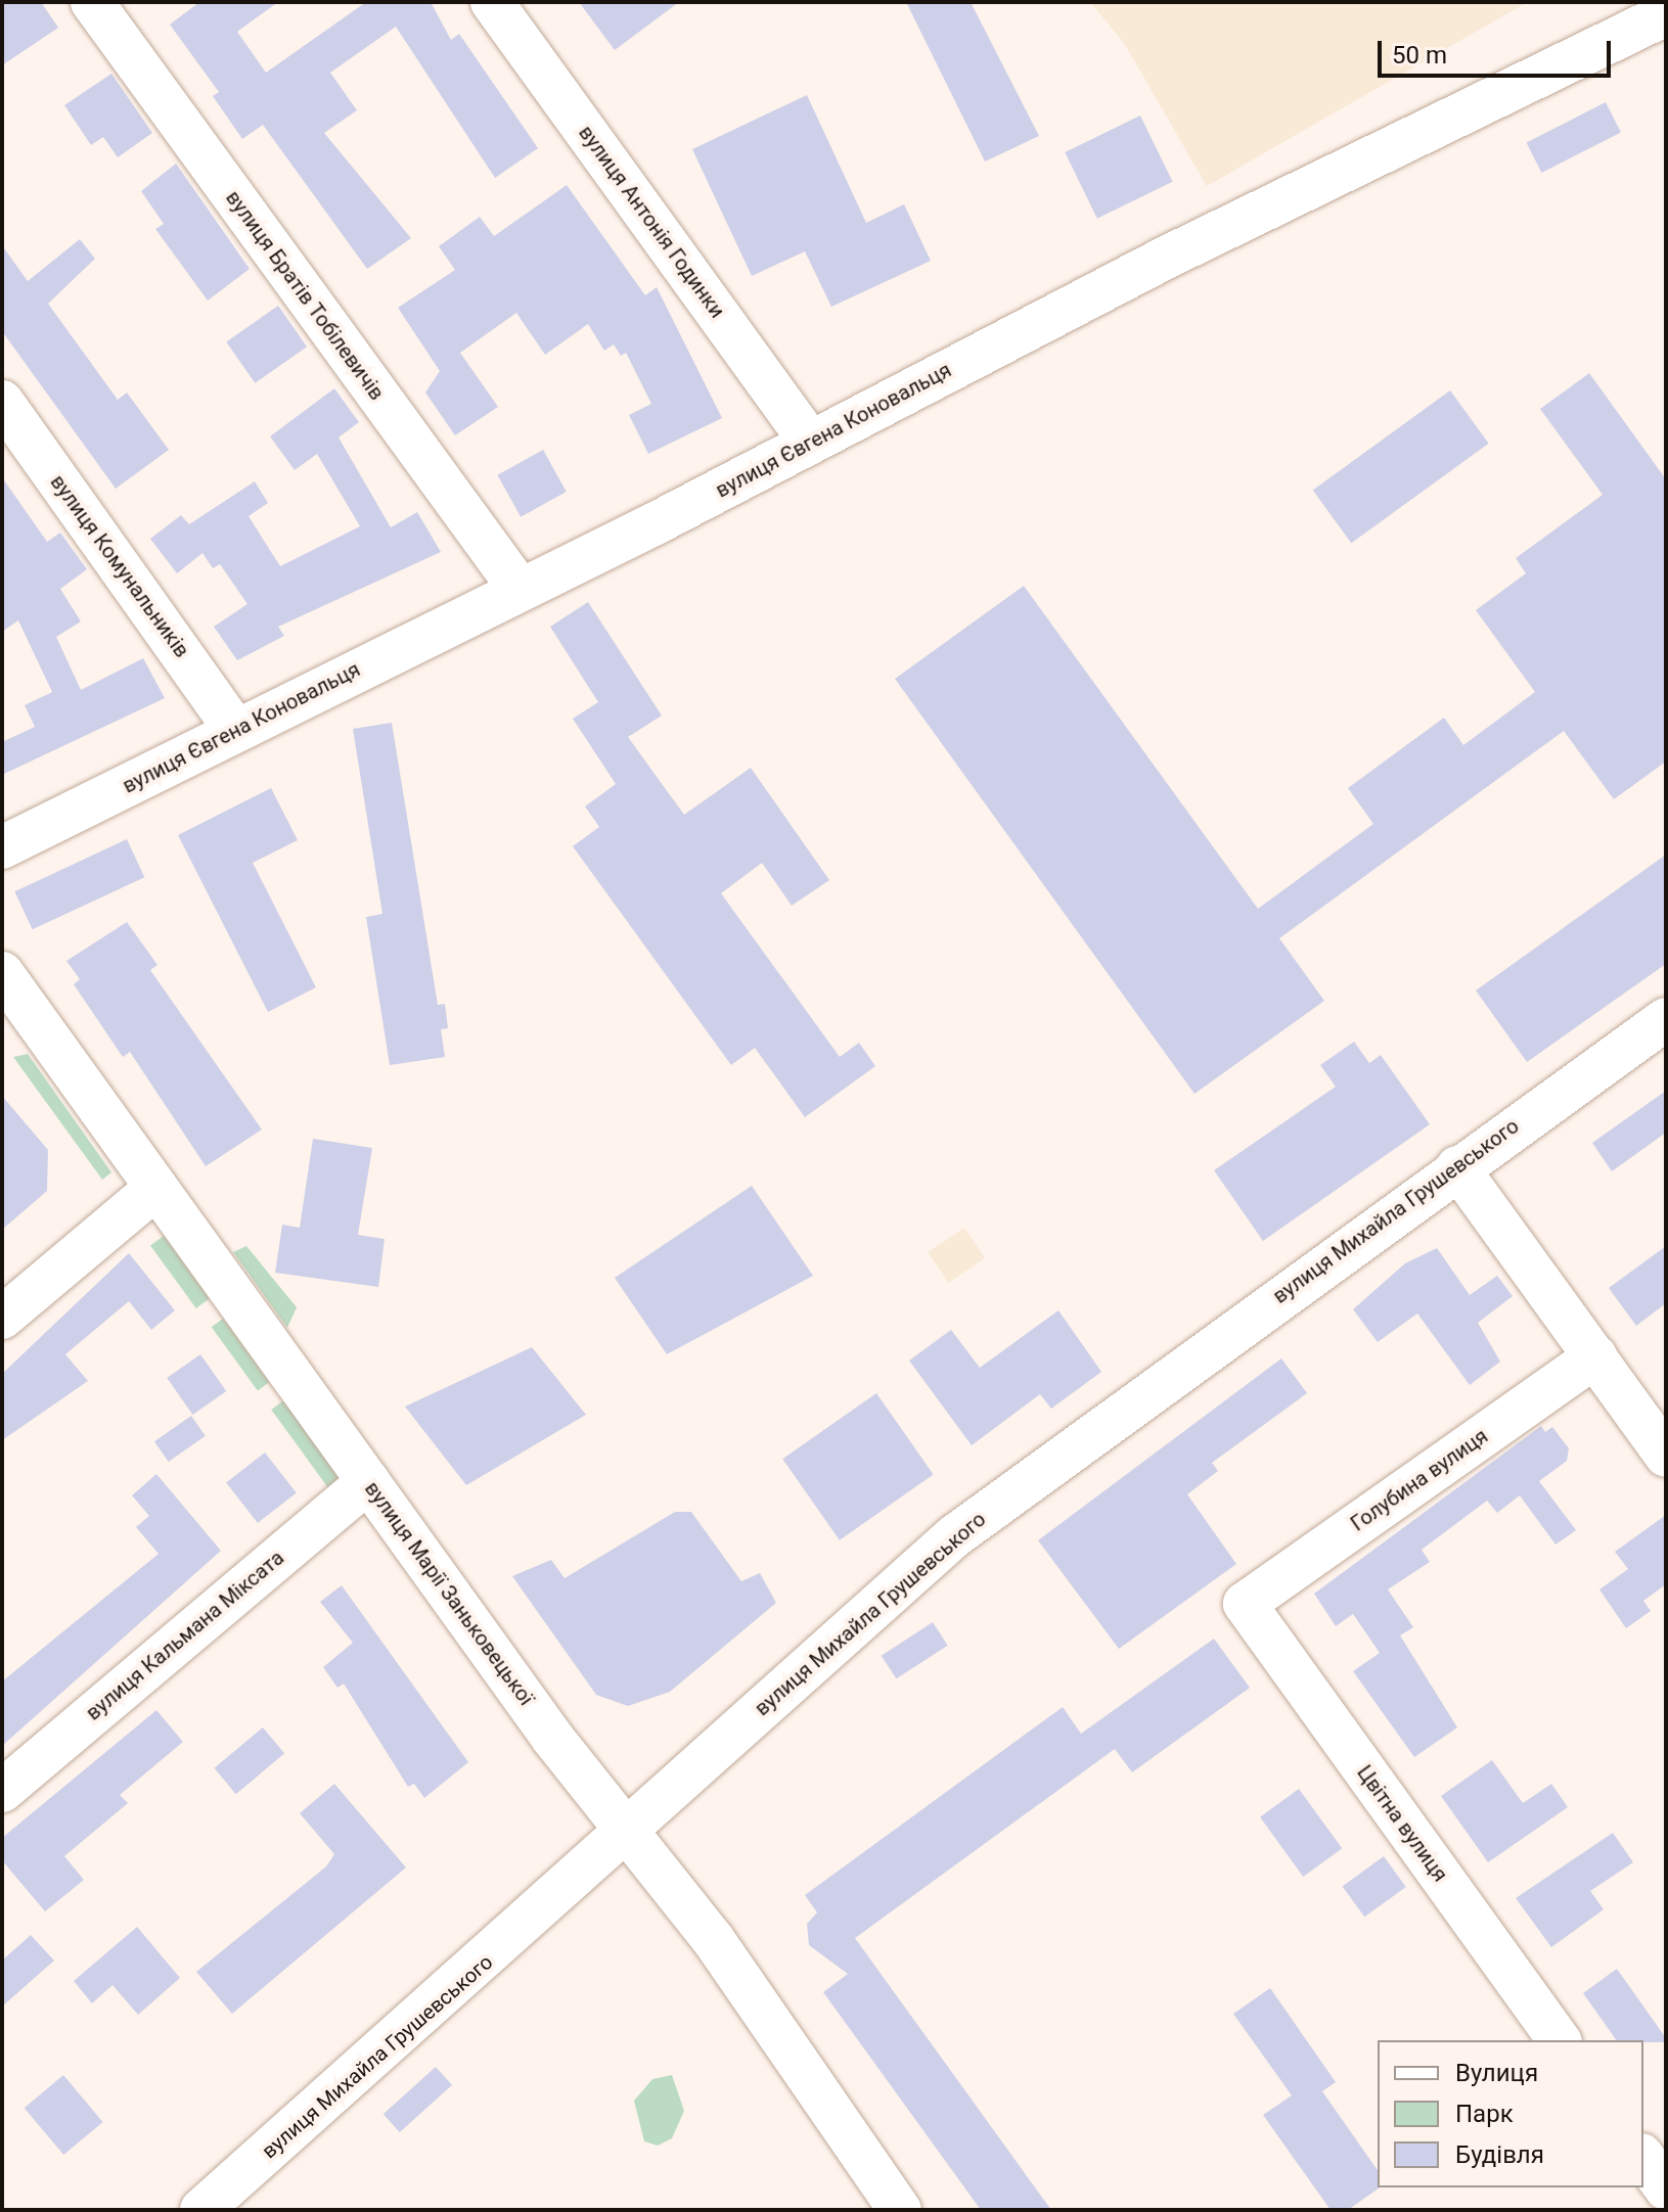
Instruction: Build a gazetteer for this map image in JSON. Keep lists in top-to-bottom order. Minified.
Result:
{"streets":{"street":["вулиця Антонія Годинки","вулиця Братів Тобілевичів","вулиця Євгена Коновальця","вулиця Комунальників","вулиця Михайла Грушевського","Голубина вулиця","вулиця Марії Заньковецької","вулиця Кальмана Міксата","Цвітна вулиця"]},"crossings":[["вулиця Антонія Годинки","вулиця Євгена Коновальця"],["вулиця Братів Тобілевичів","вулиця Євгена Коновальця"],["вулиця Євгена Коновальця","вулиця Комунальників"],["вулиця Михайла Грушевського","вулиця Марії Заньковецької"],["Голубина вулиця","Цвітна вулиця"],["вулиця Марії Заньковецької","вулиця Кальмана Міксата"]],"legend":["Вулиця","Парк","Будівля"],"scale_bar":"50 m"}
